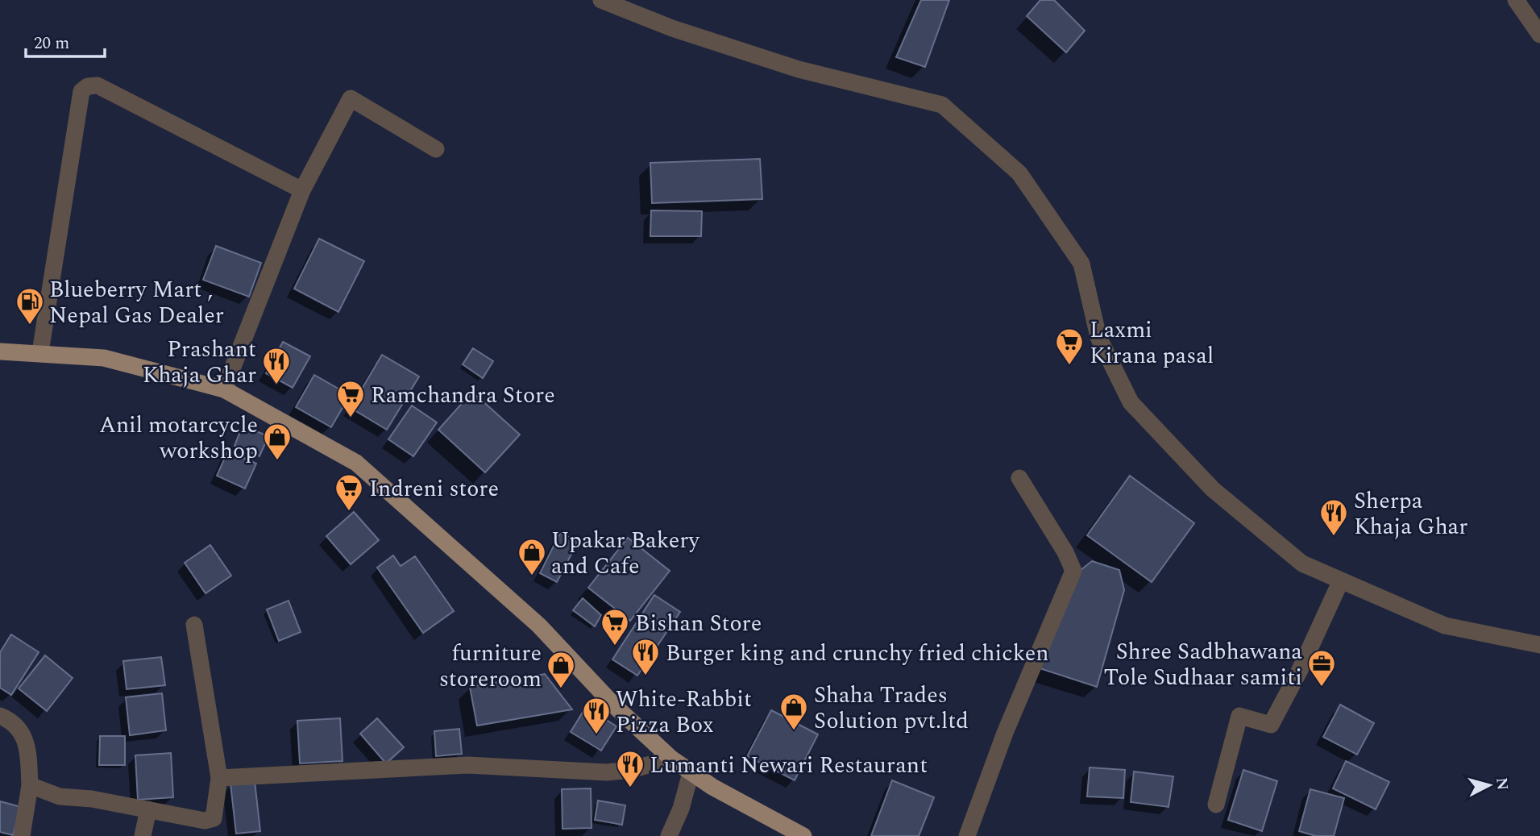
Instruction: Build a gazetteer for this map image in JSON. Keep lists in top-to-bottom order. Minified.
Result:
{"places":{"fuel station":["Blueberry Mart , Nepal Gas Dealer"],"supermarket":["Laxmi Kirana pasal","Ramchandra Store","Indreni store","Bishan Store"],"restaurant":["Prashant Khaja Ghar","Sherpa Khaja Ghar","Burger king and crunchy fried chicken","White-Rabbit Pizza Box","Lumanti Newari Restaurant"],"shop":["Anil motarcycle workshop","Upakar Bakery and Cafe","furniture storeroom","Shaha Trades Solution pvt.ltd"],"office":["Shree Sadbhawana Tole Sudhaar samiti"]},"scale_bar":"20 m","north":"right"}
